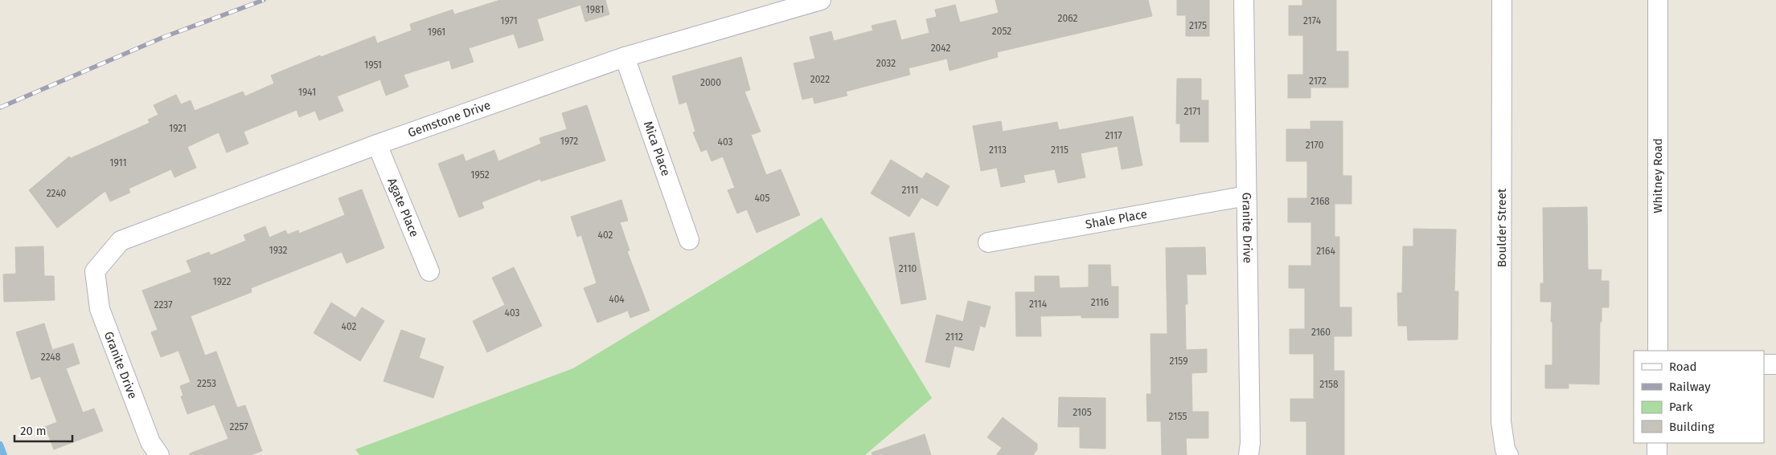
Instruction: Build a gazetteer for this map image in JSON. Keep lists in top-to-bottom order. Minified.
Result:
{"streets":{"street":["Gemstone Drive","Mica Place","Whitney Road","Agate Place","Shale Place","Granite Drive","Boulder Street"]},"crossings":[["Gemstone Drive","Mica Place"],["Gemstone Drive","Agate Place"],["Gemstone Drive","Granite Drive"],["Shale Place","Granite Drive"]],"house_numbers":["1981","2062","1971","2174","2175","2052","1961","2042","2032","1951","2022","2172","2000","1941","2171","1921","2117","1972","403","2170","2113","2115","1911","1952","2111","2240","405","2168","402","1932","2164","2110","1922","404","2116","2114","2237","403","402","2160","2112","2248","2159","2253","2158","2105","2155","2257"],"legend":["Road","Railway","Park","Building"],"scale_bar":"20 m"}
